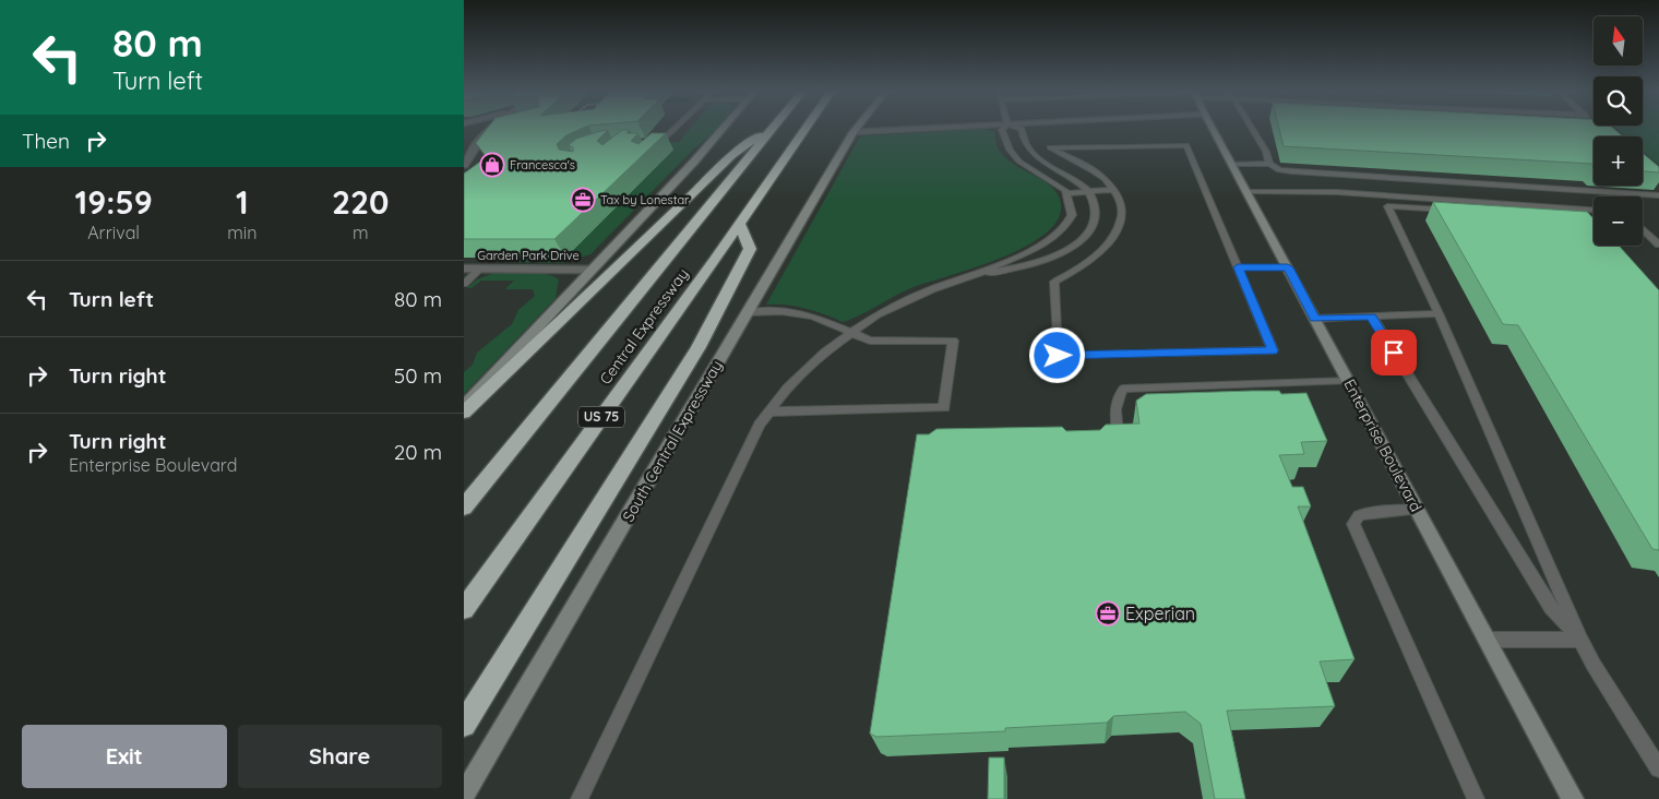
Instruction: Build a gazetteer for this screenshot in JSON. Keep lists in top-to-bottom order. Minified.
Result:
{"streets":{"highway":["Central Expressway","US 75"],"main road":["South Central Expressway","Enterprise Boulevard"],"street":["Garden Park Drive"]},"places":{"shop":["Francesca's"],"office":["Tax by Lonestar","Experian"]},"north":"top","page":{"turn":["80 m","Turn left"],"map_buttons":["+","−"],"then":"Then","eta":["19:59","Arrival","1","min","220","m"],"list":[{"name":"Turn left","value":"80 m"},{"name":"Turn right","value":"50 m"},{"name":"Turn right","note":"Enterprise Boulevard","value":"20 m"}],"buttons":["Exit","Share"]}}
